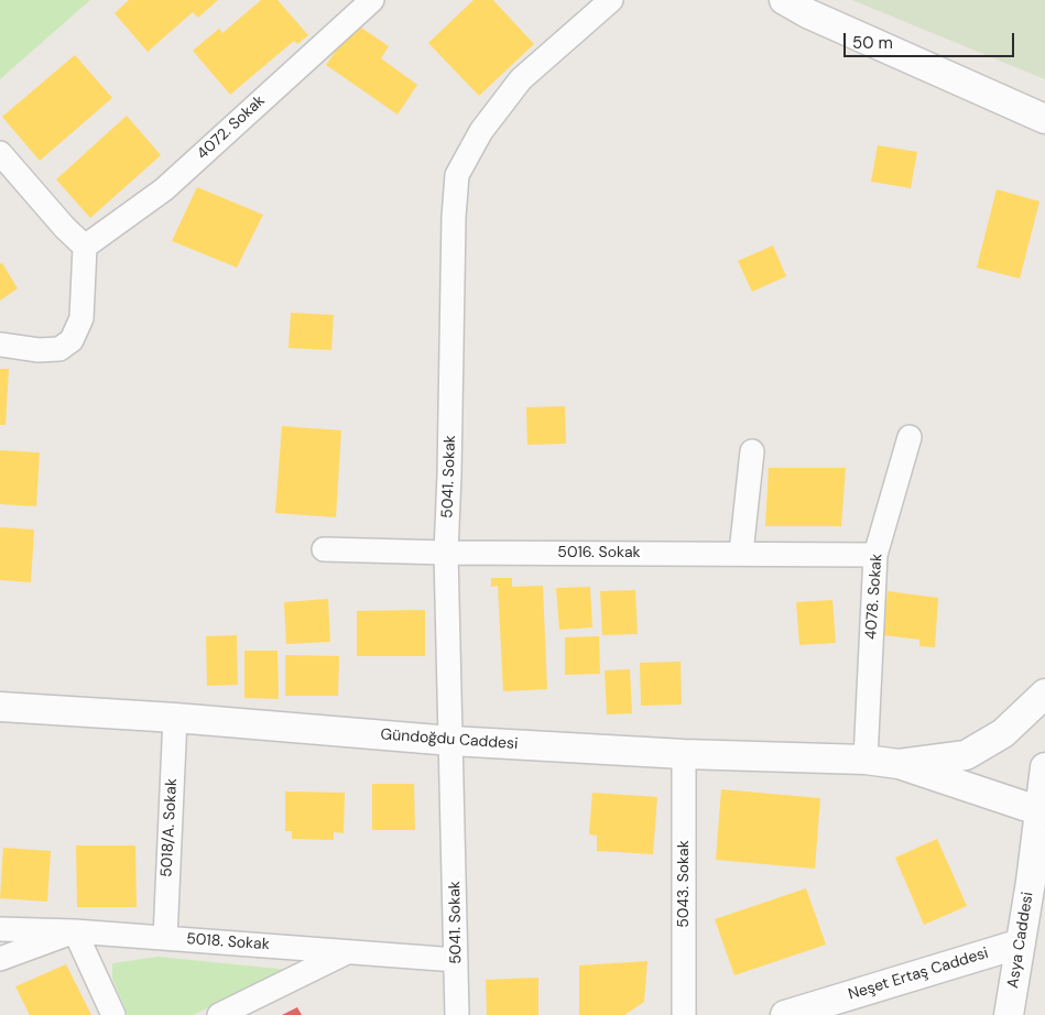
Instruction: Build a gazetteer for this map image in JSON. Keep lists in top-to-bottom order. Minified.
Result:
{"streets":{"street":["4072. Sokak","5041. Sokak","5016. Sokak","4078. Sokak","Gündoğdu Caddesi","5018/A. Sokak","5043. Sokak","Asya Caddesi","5018. Sokak","Neşet Ertaş Caddesi"]},"crossings":[["5041. Sokak","5016. Sokak"],["5041. Sokak","Gündoğdu Caddesi"],["5041. Sokak","5018. Sokak"],["5016. Sokak","4078. Sokak"],["4078. Sokak","Gündoğdu Caddesi"],["Gündoğdu Caddesi","5018/A. Sokak"],["Gündoğdu Caddesi","5043. Sokak"],["5018/A. Sokak","5018. Sokak"],["Asya Caddesi","Neşet Ertaş Caddesi"]],"scale_bar":"50 m"}
